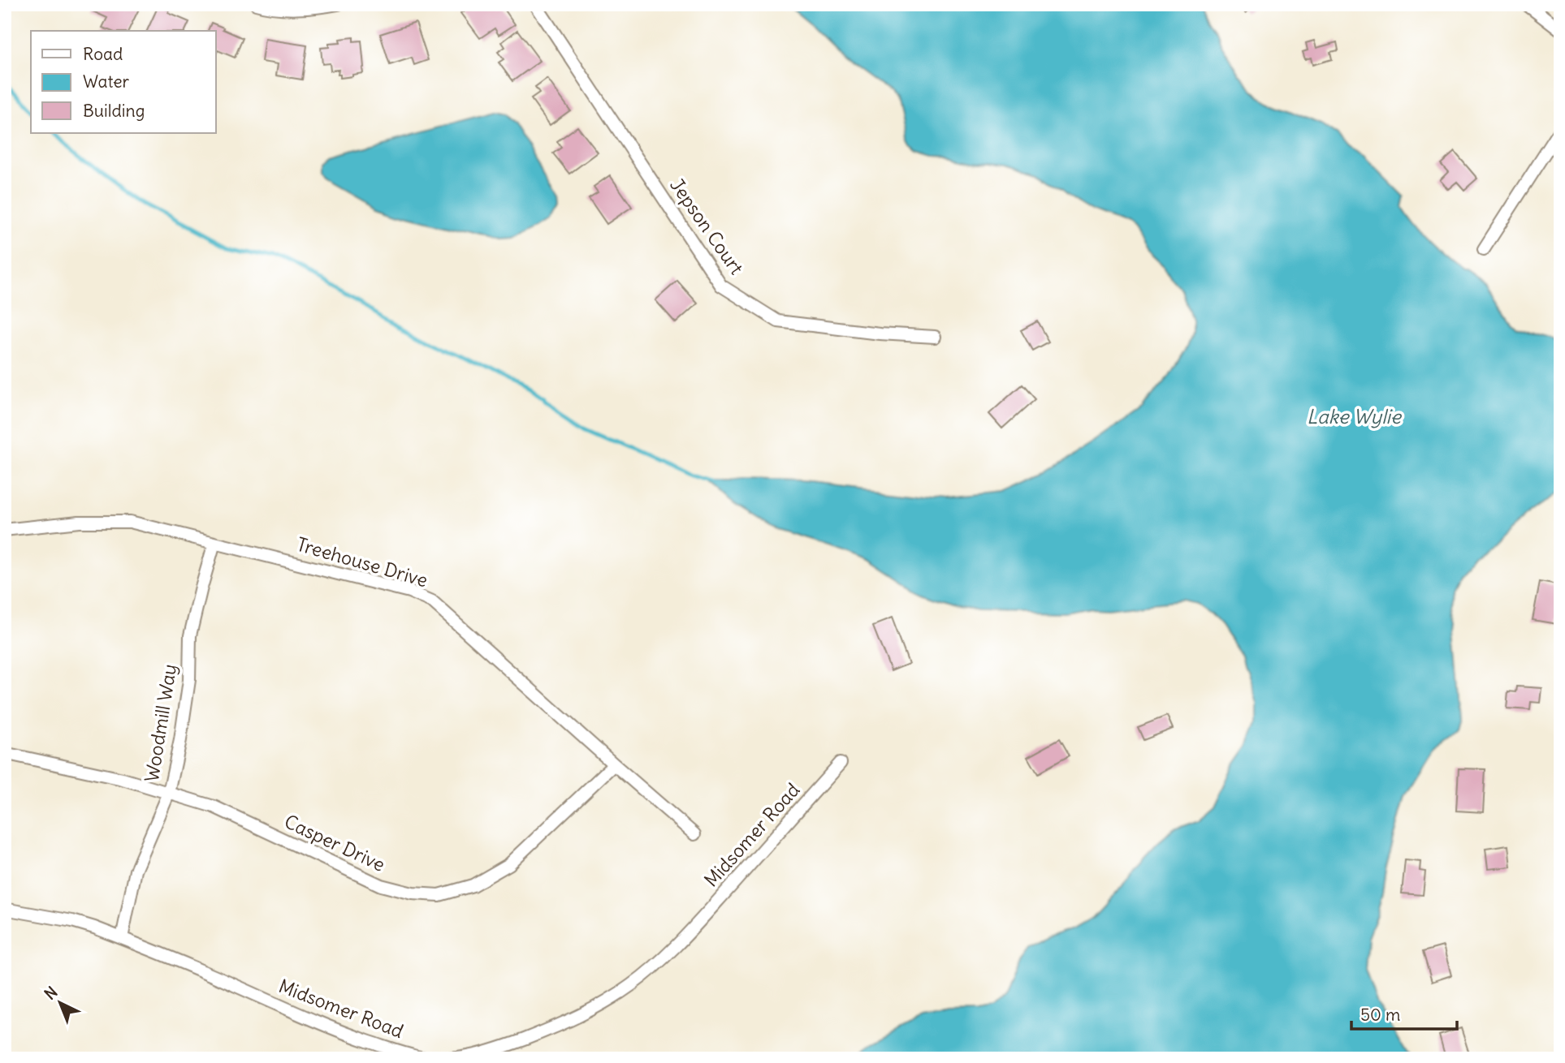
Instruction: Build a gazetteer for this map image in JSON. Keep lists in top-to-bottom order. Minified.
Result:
{"streets":{"street":["Jepson Court","Treehouse Drive","Woodmill Way","Midsomer Road","Casper Drive"]},"crossings":[["Treehouse Drive","Woodmill Way"],["Treehouse Drive","Casper Drive"],["Woodmill Way","Midsomer Road"],["Woodmill Way","Casper Drive"]],"water":["Lake Wylie"],"legend":["Road","Water","Building"],"scale_bar":"50 m","north":"top left"}
